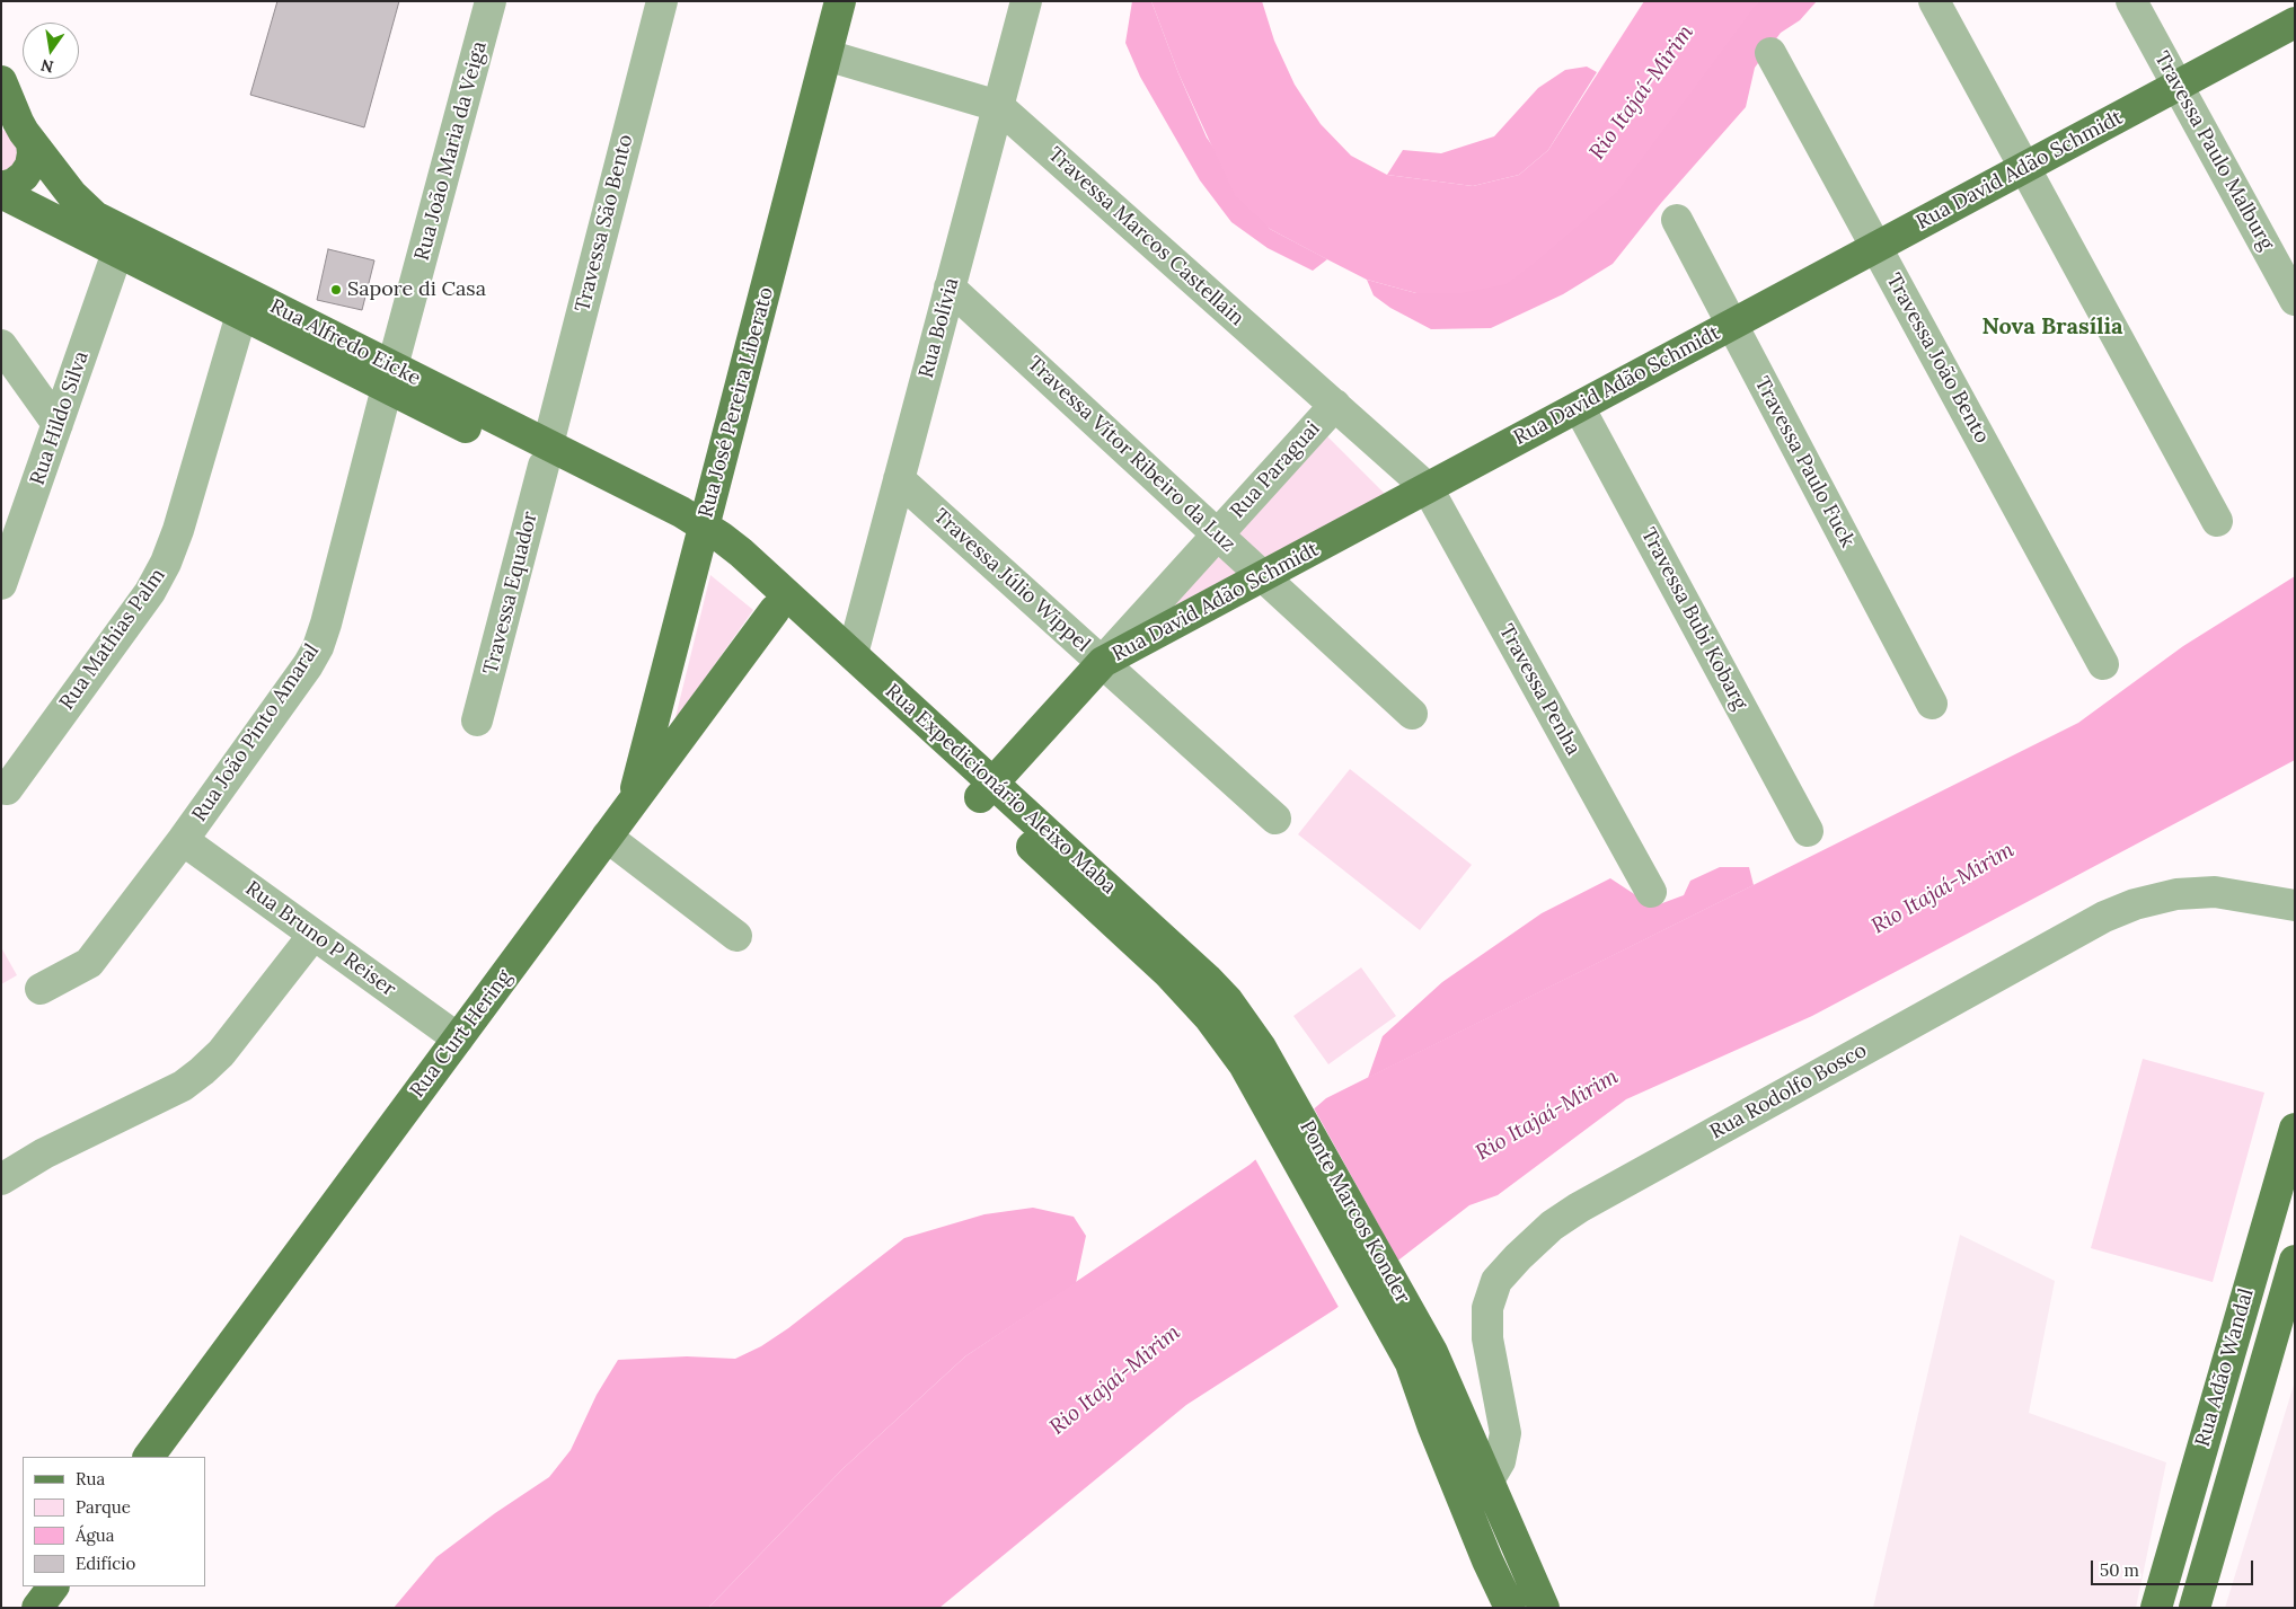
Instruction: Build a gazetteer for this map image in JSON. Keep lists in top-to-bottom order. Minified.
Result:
{"streets":{"main road":["Rua David Adão Schmidt","Rua Alfredo Eicke","Rua José Pereira Liberato","Rua Expedicionário Aleixo Maba","Rua Curt Hering","Ponte Marcos Konder","Rua Adão Wandal"],"street":["Rua João Maria da Veiga","Travessa Paulo Malburg","Travessa São Bento","Travessa Marcos Castellain","Rua Bolívia","Travessa João Bento","Rua Hildo Silva","Travessa Vítor Ribeiro da Luz","Travessa Paulo Fuck","Rua Paraguai","Travessa Júlio Wippel","Travessa Equador","Travessa Bubi Kobarg","Rua Mathias Palm","Travessa Penha","Rua João Pinto Amaral","Rua Bruno P Reiser","Rua Rodolfo Bosco"]},"crossings":[["Rua João Maria da Veiga","Rua Alfredo Eicke"],["Rua João Maria da Veiga","Rua João Pinto Amaral"],["Travessa Paulo Malburg","Rua David Adão Schmidt"],["Rua David Adão Schmidt","Travessa Marcos Castellain"],["Rua David Adão Schmidt","Travessa João Bento"],["Rua David Adão Schmidt","Travessa Vítor Ribeiro da Luz"],["Rua David Adão Schmidt","Travessa Paulo Fuck"],["Rua David Adão Schmidt","Rua Paraguai"],["Rua David Adão Schmidt","Travessa Júlio Wippel"],["Rua David Adão Schmidt","Travessa Bubi Kobarg"],["Rua David Adão Schmidt","Travessa Penha"],["Rua David Adão Schmidt","Rua Expedicionário Aleixo Maba"],["Travessa São Bento","Rua Alfredo Eicke"],["Travessa São Bento","Travessa Equador"],["Travessa Marcos Castellain","Rua Bolívia"],["Travessa Marcos Castellain","Rua José Pereira Liberato"],["Travessa Marcos Castellain","Rua Paraguai"],["Travessa Marcos Castellain","Travessa Penha"],["Rua Bolívia","Travessa Vítor Ribeiro da Luz"],["Rua Bolívia","Travessa Júlio Wippel"],["Rua Bolívia","Rua Expedicionário Aleixo Maba"],["Rua Alfredo Eicke","Rua José Pereira Liberato"],["Rua Alfredo Eicke","Rua Hildo Silva"],["Rua Alfredo Eicke","Travessa Equador"],["Rua Alfredo Eicke","Rua Mathias Palm"],["Rua Alfredo Eicke","Rua João Pinto Amaral"],["Rua Alfredo Eicke","Rua Expedicionário Aleixo Maba"],["Rua José Pereira Liberato","Rua Expedicionário Aleixo Maba"],["Rua José Pereira Liberato","Rua Curt Hering"],["Travessa Vítor Ribeiro da Luz","Rua Paraguai"],["Rua Paraguai","Travessa Júlio Wippel"],["Rua João Pinto Amaral","Rua Bruno P Reiser"],["Rua Expedicionário Aleixo Maba","Rua Curt Hering"],["Rua Expedicionário Aleixo Maba","Ponte Marcos Konder"],["Rua Bruno P Reiser","Rua Curt Hering"]],"districts":["Nova Brasília"],"water":["Rio Itajaí-Mirim"],"places":["Sapore di Casa"],"legend":["Rua","Parque","Água","Edifício"],"scale_bar":"50 m","north":"bottom"}
